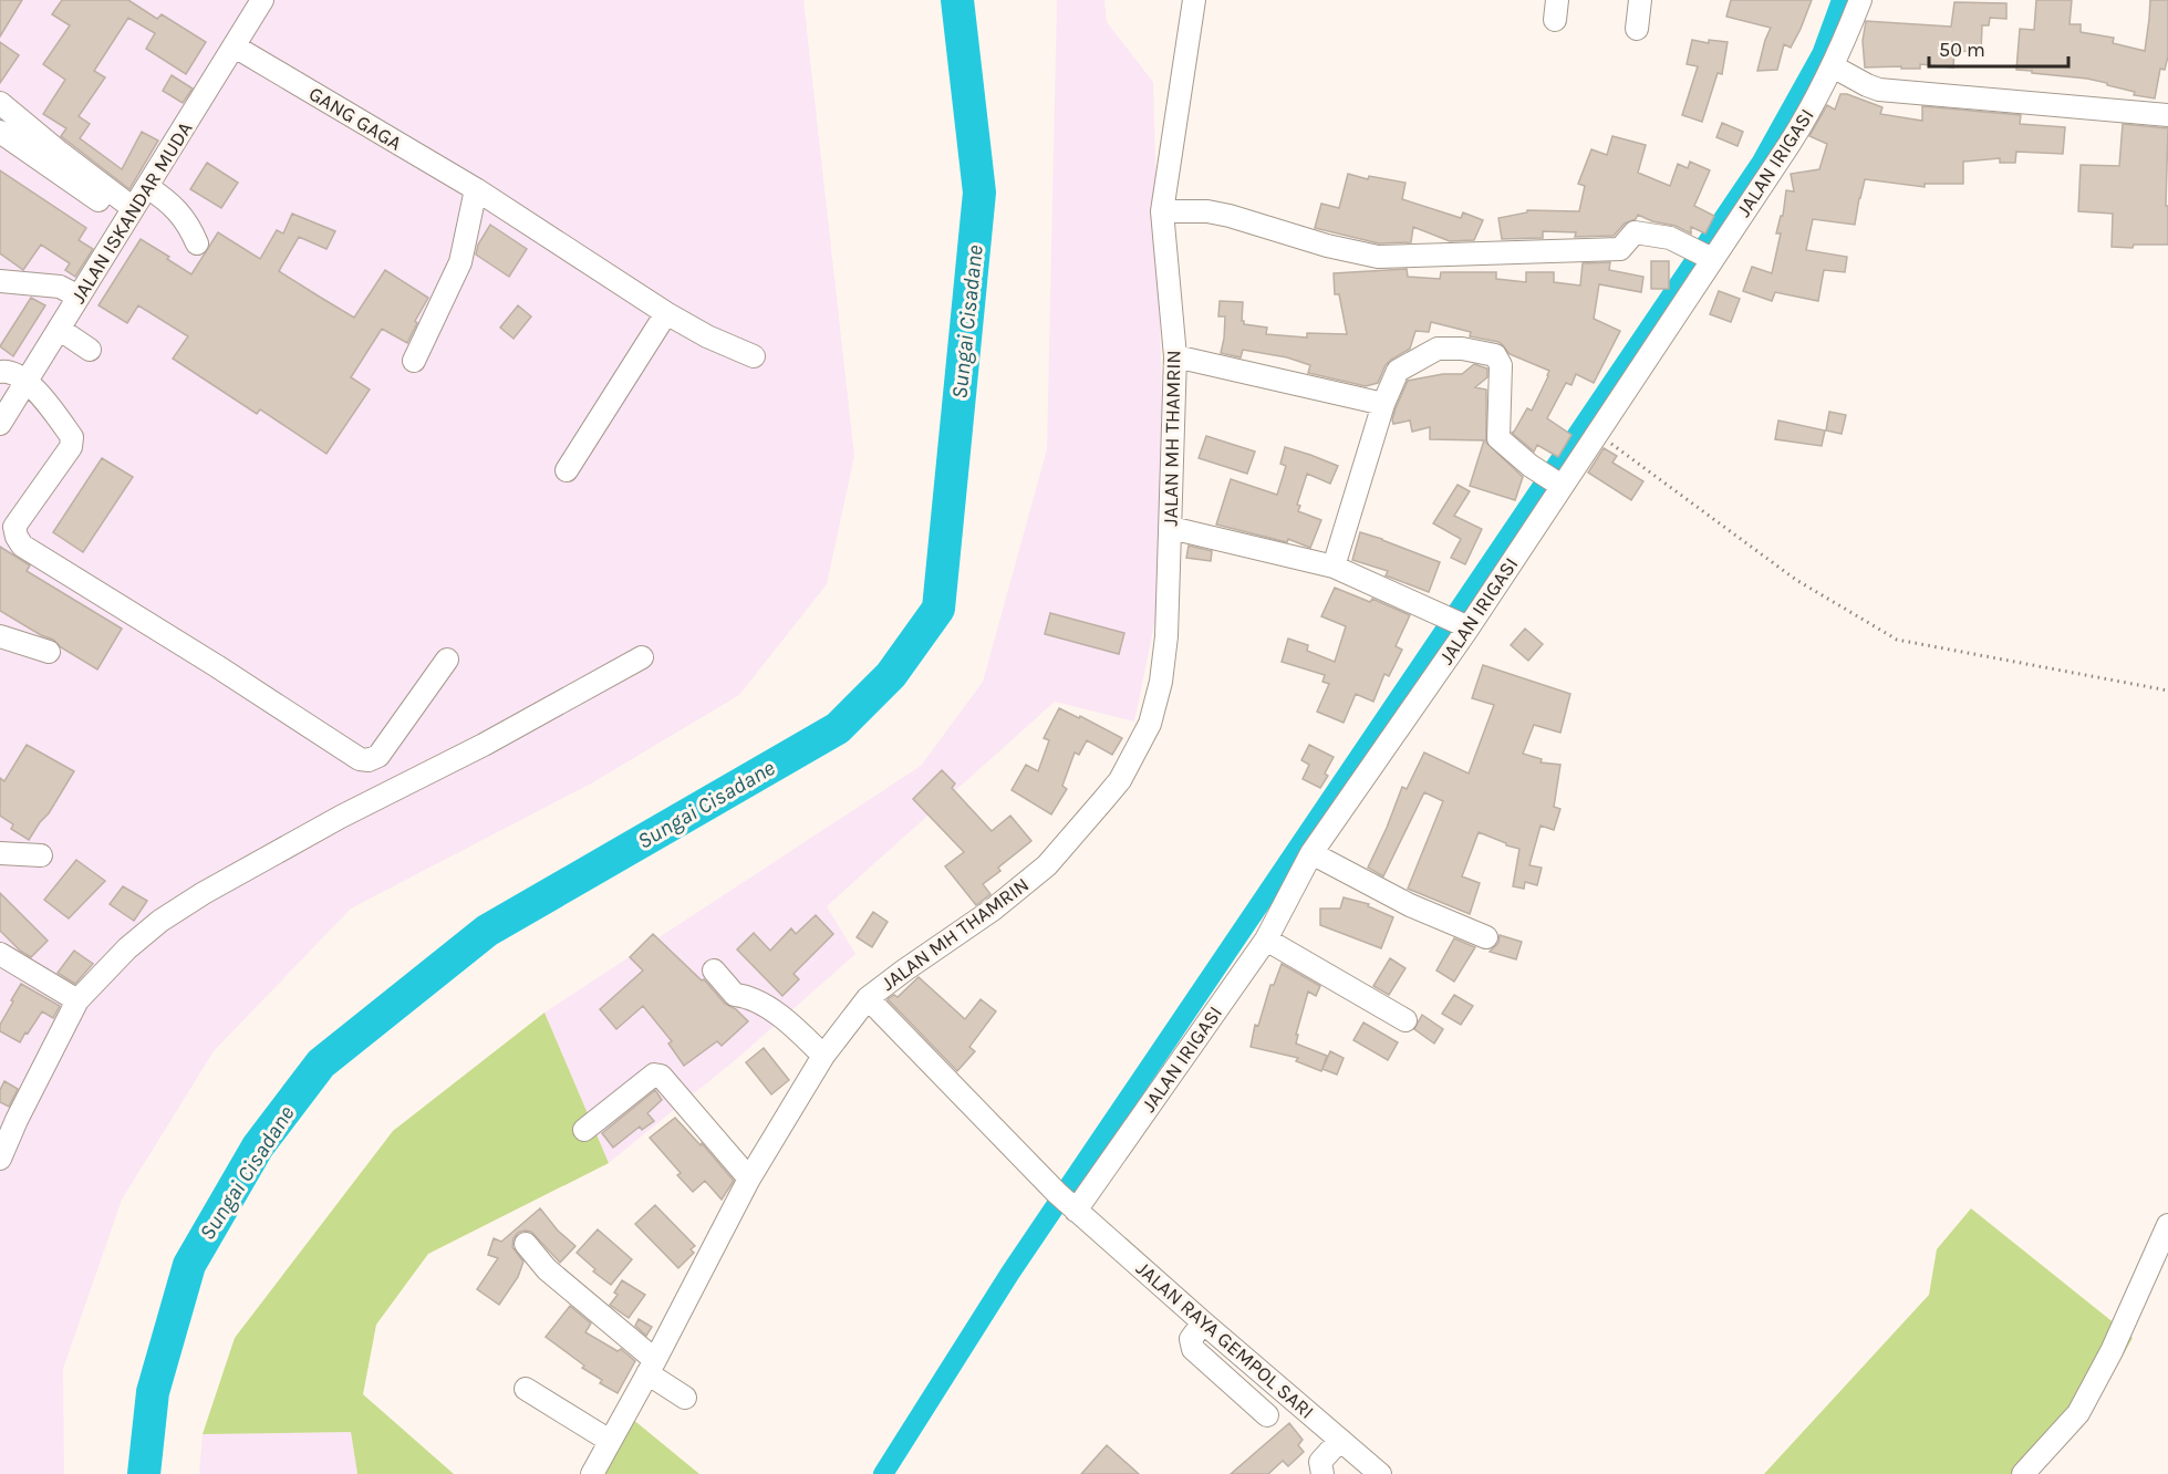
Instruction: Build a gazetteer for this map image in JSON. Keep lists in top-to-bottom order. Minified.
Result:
{"streets":{"street":["GANG GAGA","JALAN IRIGASI","JALAN ISKANDAR MUDA","JALAN MH THAMRIN","JALAN RAYA GEMPOL SARI"]},"crossings":[["GANG GAGA","JALAN ISKANDAR MUDA"],["JALAN IRIGASI","JALAN RAYA GEMPOL SARI"],["JALAN MH THAMRIN","JALAN RAYA GEMPOL SARI"]],"water":["Sungai Cisadane"],"scale_bar":"50 m"}
